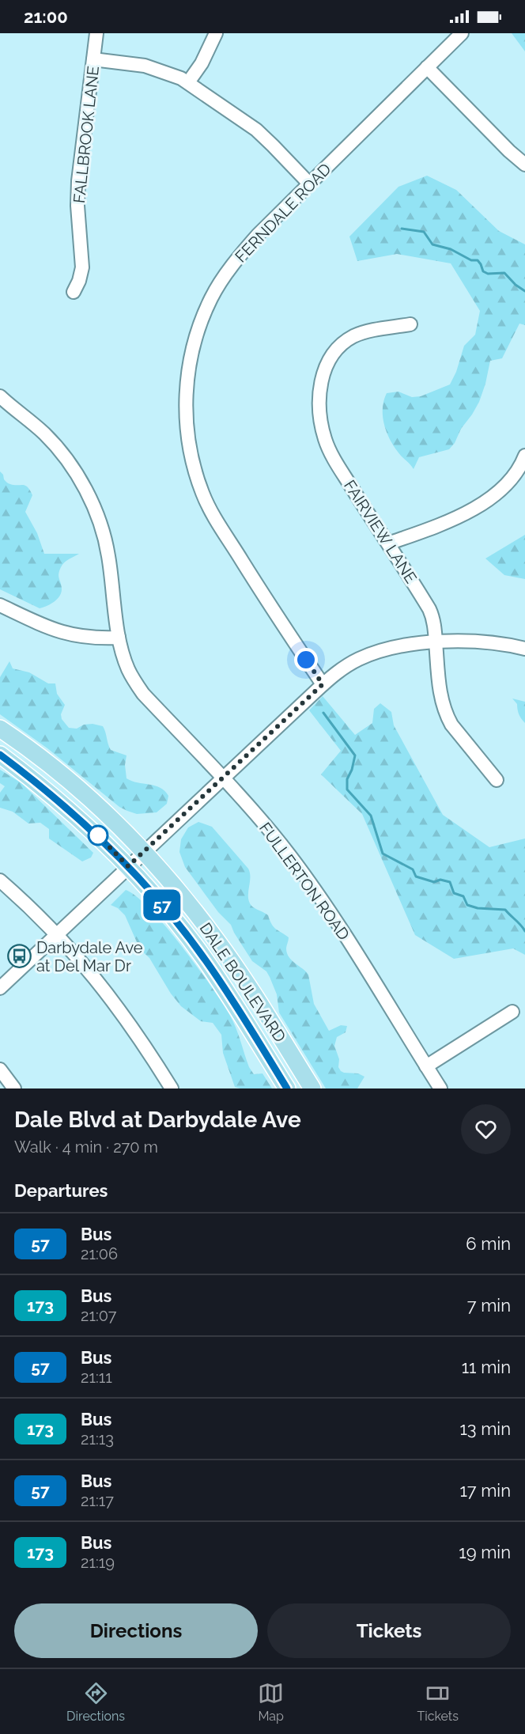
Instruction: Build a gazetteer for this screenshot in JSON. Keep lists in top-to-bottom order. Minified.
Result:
{"streets":{"main road":["DALE BOULEVARD"],"street":["FALLBROOK LANE","FERNDALE ROAD","FAIRVIEW LANE","FULLERTON ROAD"]},"places":{"bus stop":["Darbydale Ave at Del Mar Dr"]},"lines":["bus line 57"],"page":{"status":"21:00","on_map":"57","heading":[["Dale Blvd at Darbydale Ave","Walk · 4 min · 270 m"],"Departures"],"list":[{"mark":"57","name":"Bus","note":"21:06","value":"6 min"},{"mark":"173","name":"Bus","note":"21:07","value":"7 min"},{"mark":"57","name":"Bus","note":"21:11","value":"11 min"},{"mark":"173","name":"Bus","note":"21:13","value":"13 min"},{"mark":"57","name":"Bus","note":"21:17","value":"17 min"},{"mark":"173","name":"Bus","note":"21:19","value":"19 min"}],"buttons":["Directions","Tickets"],"tabs":["Directions","Map","Tickets"]}}
